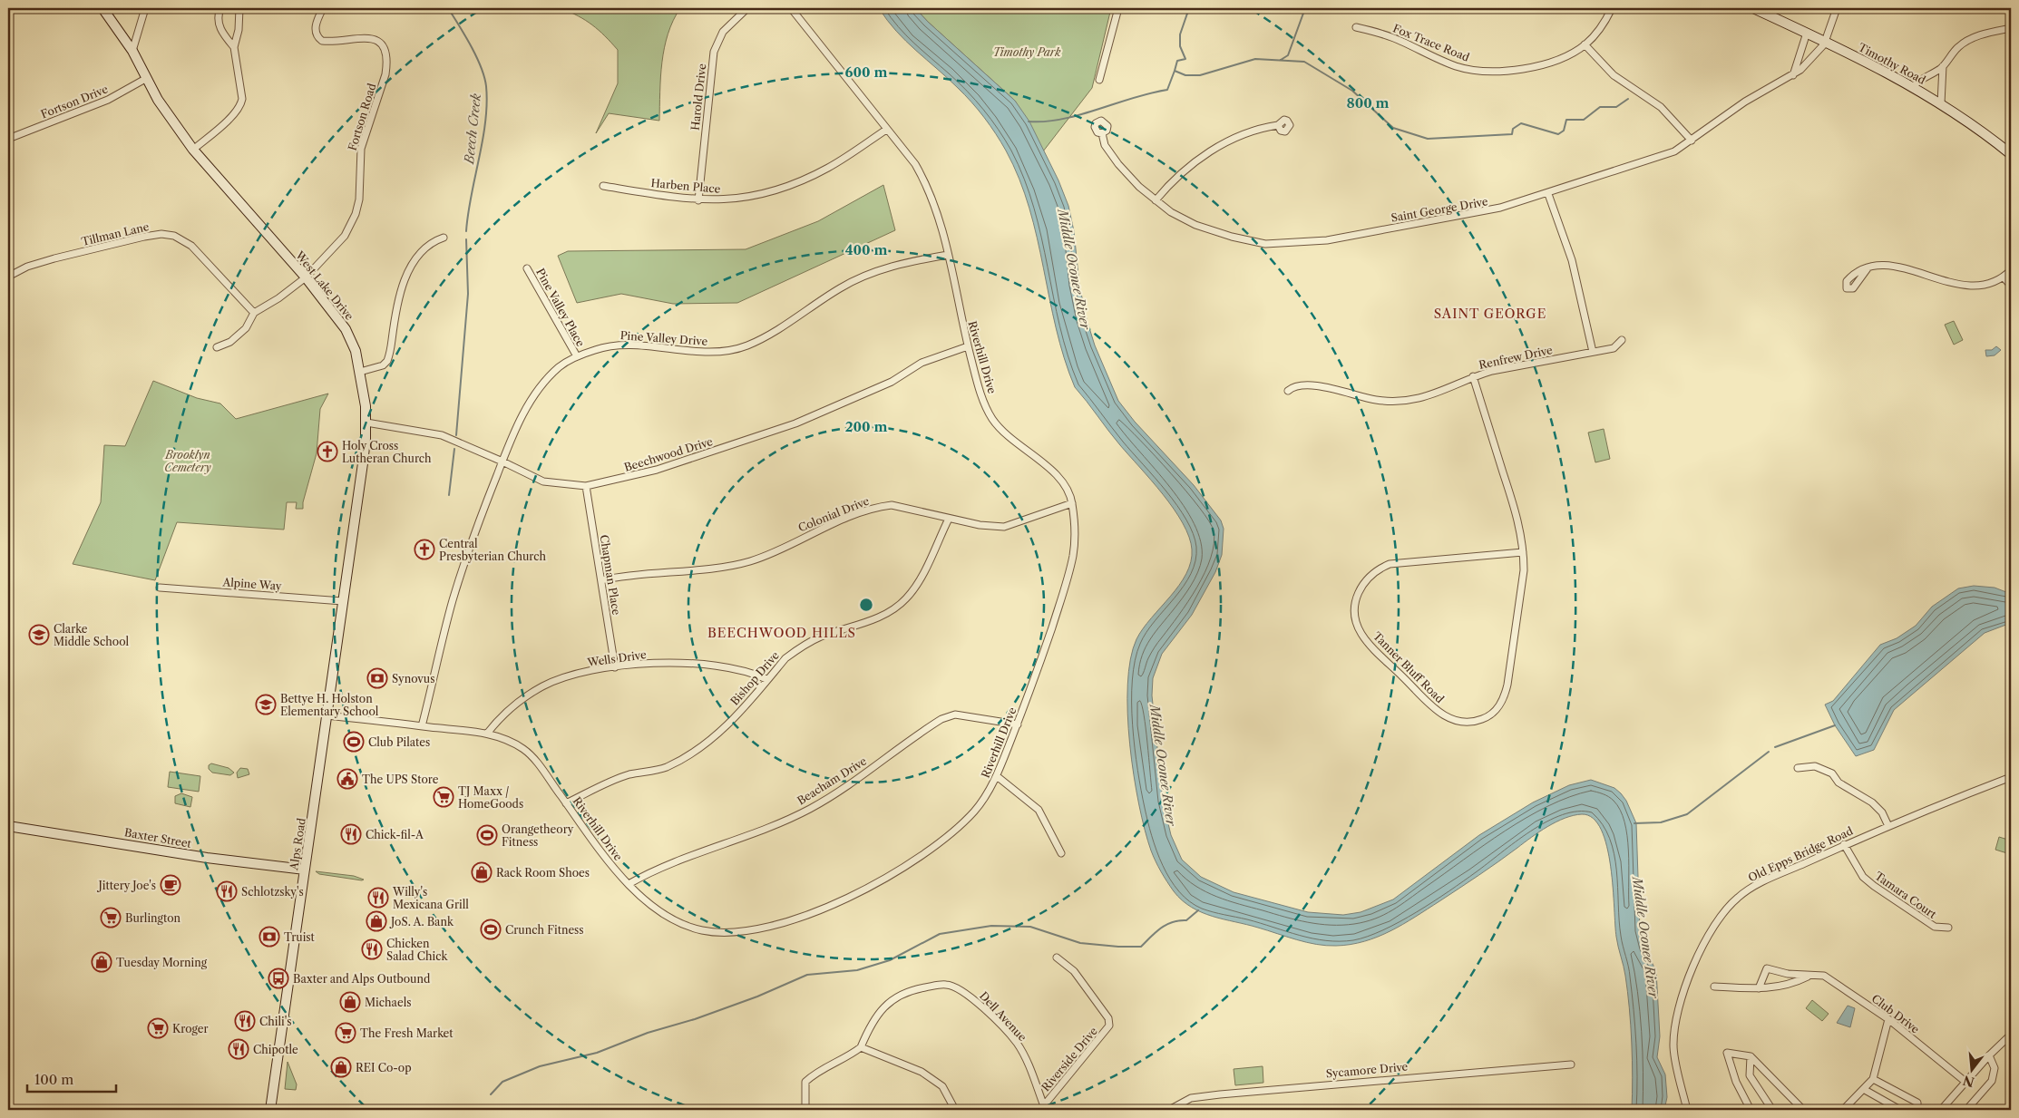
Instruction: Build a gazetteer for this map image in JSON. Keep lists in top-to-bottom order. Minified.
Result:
{"streets":{"main road":["Timothy Road","West Lake Drive","Baxter Street","Alps Road"],"street":["Fox Trace Road","Harold Drive","Fortson Drive","Fortson Road","Harben Place","Saint George Drive","Tillman Lane","Pine Valley Place","Pine Valley Drive","Riverhill Drive","Renfrew Drive","Beechwood Drive","Colonial Drive","Chapman Place","Alpine Way","Wells Drive","Tanner Bluff Road","Bishop Drive","Beacham Drive","Old Epps Bridge Road","Tamara Court","Club Drive","Dell Avenue","Riverside Drive","Sycamore Drive"]},"crossings":[["Timothy Road","Saint George Drive"],["Harold Drive","Harben Place"],["Fortson Drive","West Lake Drive"],["Fortson Road","Tillman Lane"],["Fortson Road","West Lake Drive"],["Harben Place","Riverhill Drive"],["West Lake Drive","Riverhill Drive"],["West Lake Drive","Beechwood Drive"],["West Lake Drive","Alpine Way"],["West Lake Drive","Alps Road"],["Pine Valley Place","Pine Valley Drive"],["Pine Valley Drive","Riverhill Drive"],["Pine Valley Drive","Beechwood Drive"],["Riverhill Drive","Beechwood Drive"],["Riverhill Drive","Colonial Drive"],["Riverhill Drive","Wells Drive"],["Riverhill Drive","Bishop Drive"],["Riverhill Drive","Beacham Drive"],["Riverhill Drive","Alps Road"],["Renfrew Drive","Tanner Bluff Road"],["Beechwood Drive","Chapman Place"],["Colonial Drive","Chapman Place"],["Colonial Drive","Bishop Drive"],["Chapman Place","Wells Drive"],["Wells Drive","Bishop Drive"],["Baxter Street","Alps Road"],["Old Epps Bridge Road","Tamara Court"],["Dell Avenue","Riverside Drive"]],"districts":["SAINT GEORGE","BEECHWOOD HILLS"],"water":["Beech Creek","Middle Oconee River"],"parks":["Timothy Park","Brooklyn Cemetery"],"places":{"church":["Holy Cross Lutheran Church","Central Presbyterian Church"],"school or university":["Clarke Middle School","Bettye H. Holston Elementary School"],"bank":["Synovus","Truist"],"sports":["Club Pilates","Orangetheory Fitness","Crunch Fitness"],"public building":["The UPS Store"],"supermarket":["TJ Maxx / HomeGoods","Burlington","Kroger","The Fresh Market"],"restaurant":["Chick-fil-A","Schlotzsky's","Willy's Mexicana Grill","Chicken Salad Chick","Chili's","Chipotle"],"shop":["Rack Room Shoes","JoS. A. Bank","Tuesday Morning","Michaels","REI Co-op"],"cafe":["Jittery Joe's"],"bus stop":["Baxter and Alps Outbound"]},"scale_bar":"100 m","north":"bottom","rings":["600 m","800 m","400 m","200 m"]}
